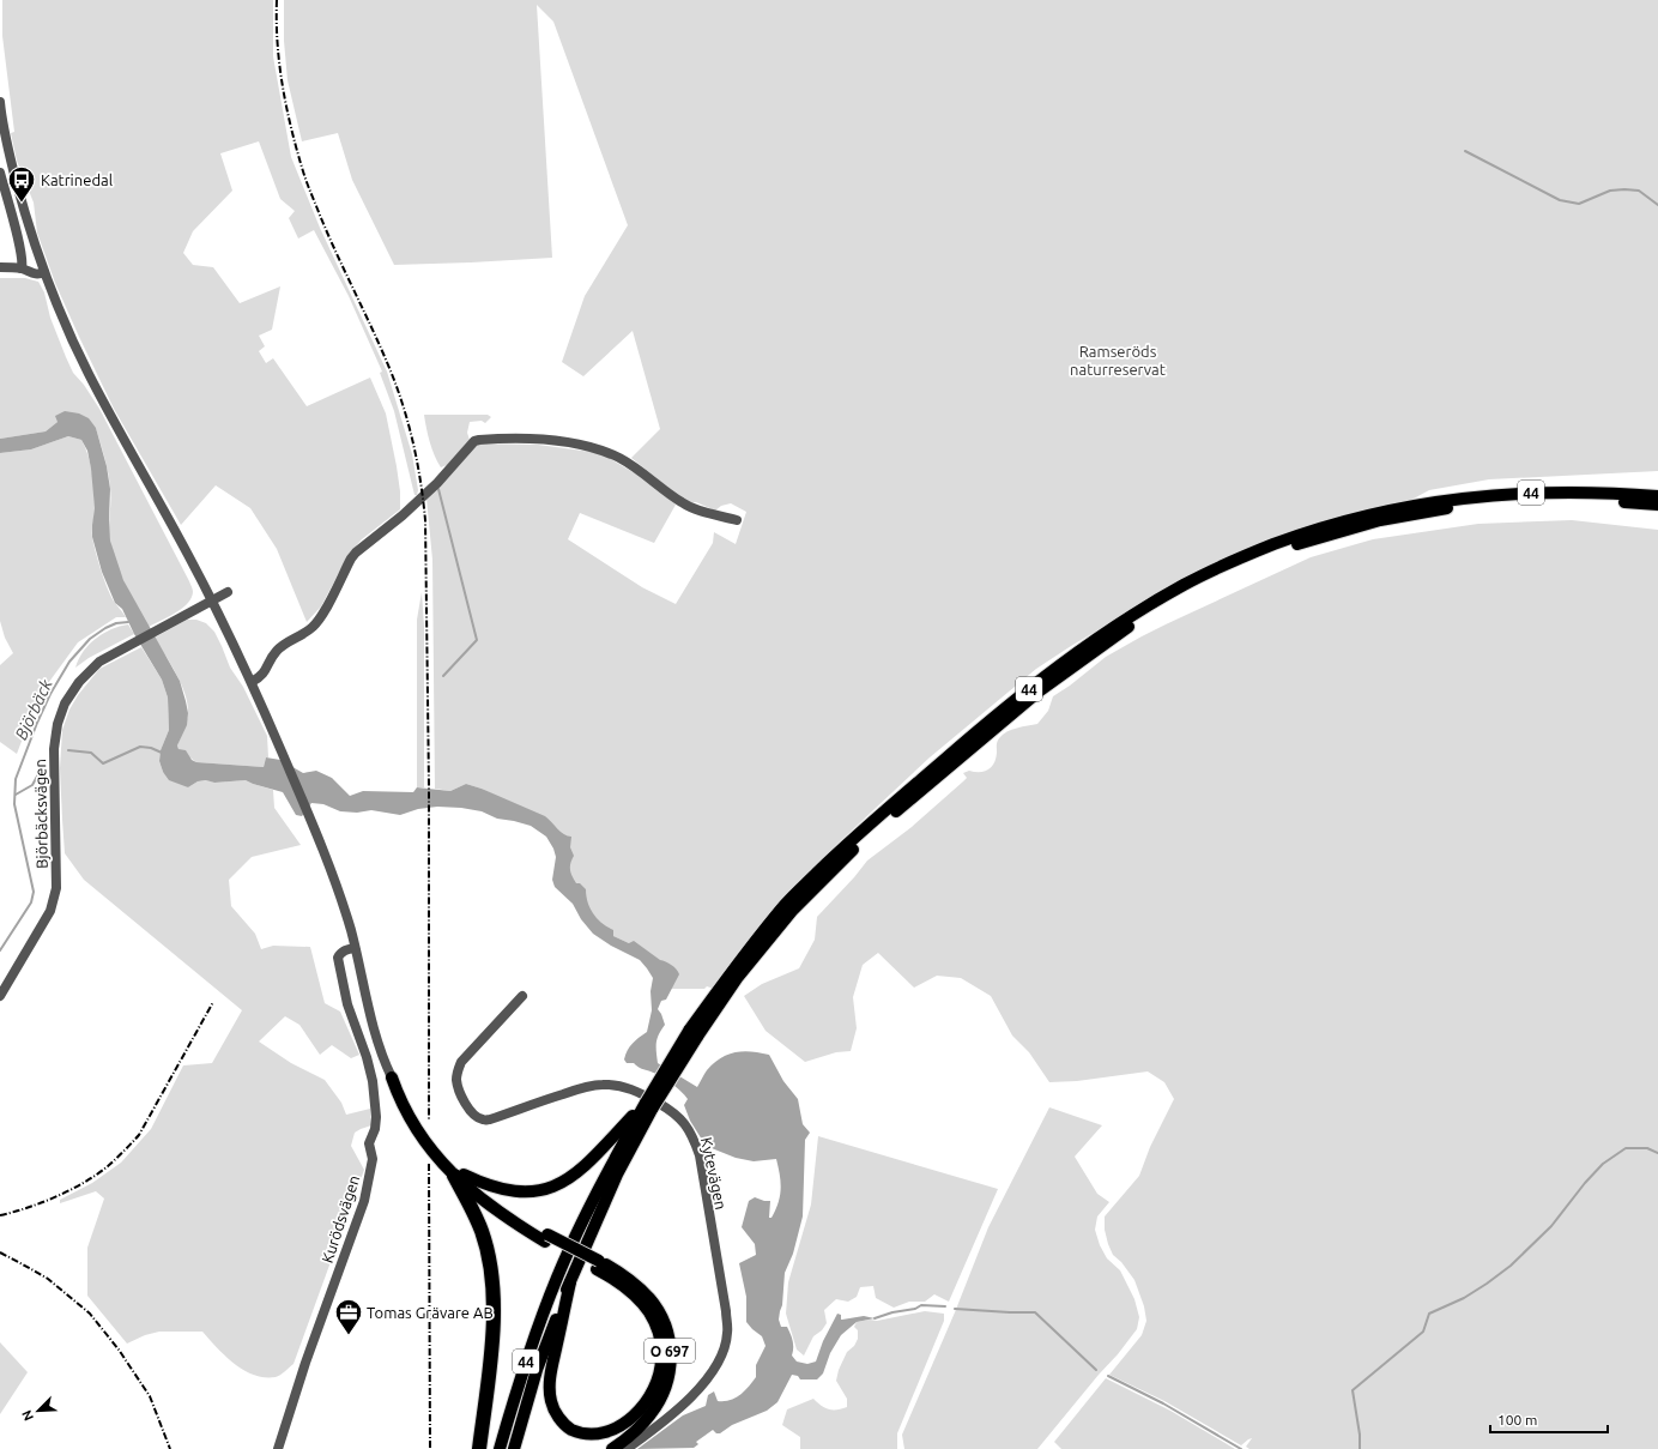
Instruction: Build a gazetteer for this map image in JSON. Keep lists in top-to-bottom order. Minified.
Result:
{"streets":{"highway":["O 697"],"main road":["44"],"street":["Björbäcksvägen","Kytevägen","Kurödsvägen"]},"crossings":[["Björbäcksvägen","O 697"],["Kurödsvägen","O 697"]],"water":["Björbäck"],"parks":["Ramseröds naturreservat"],"places":{"bus stop":["Katrinedal"],"office":["Tomas Grävare AB"]},"scale_bar":"100 m","north":"bottom left"}
